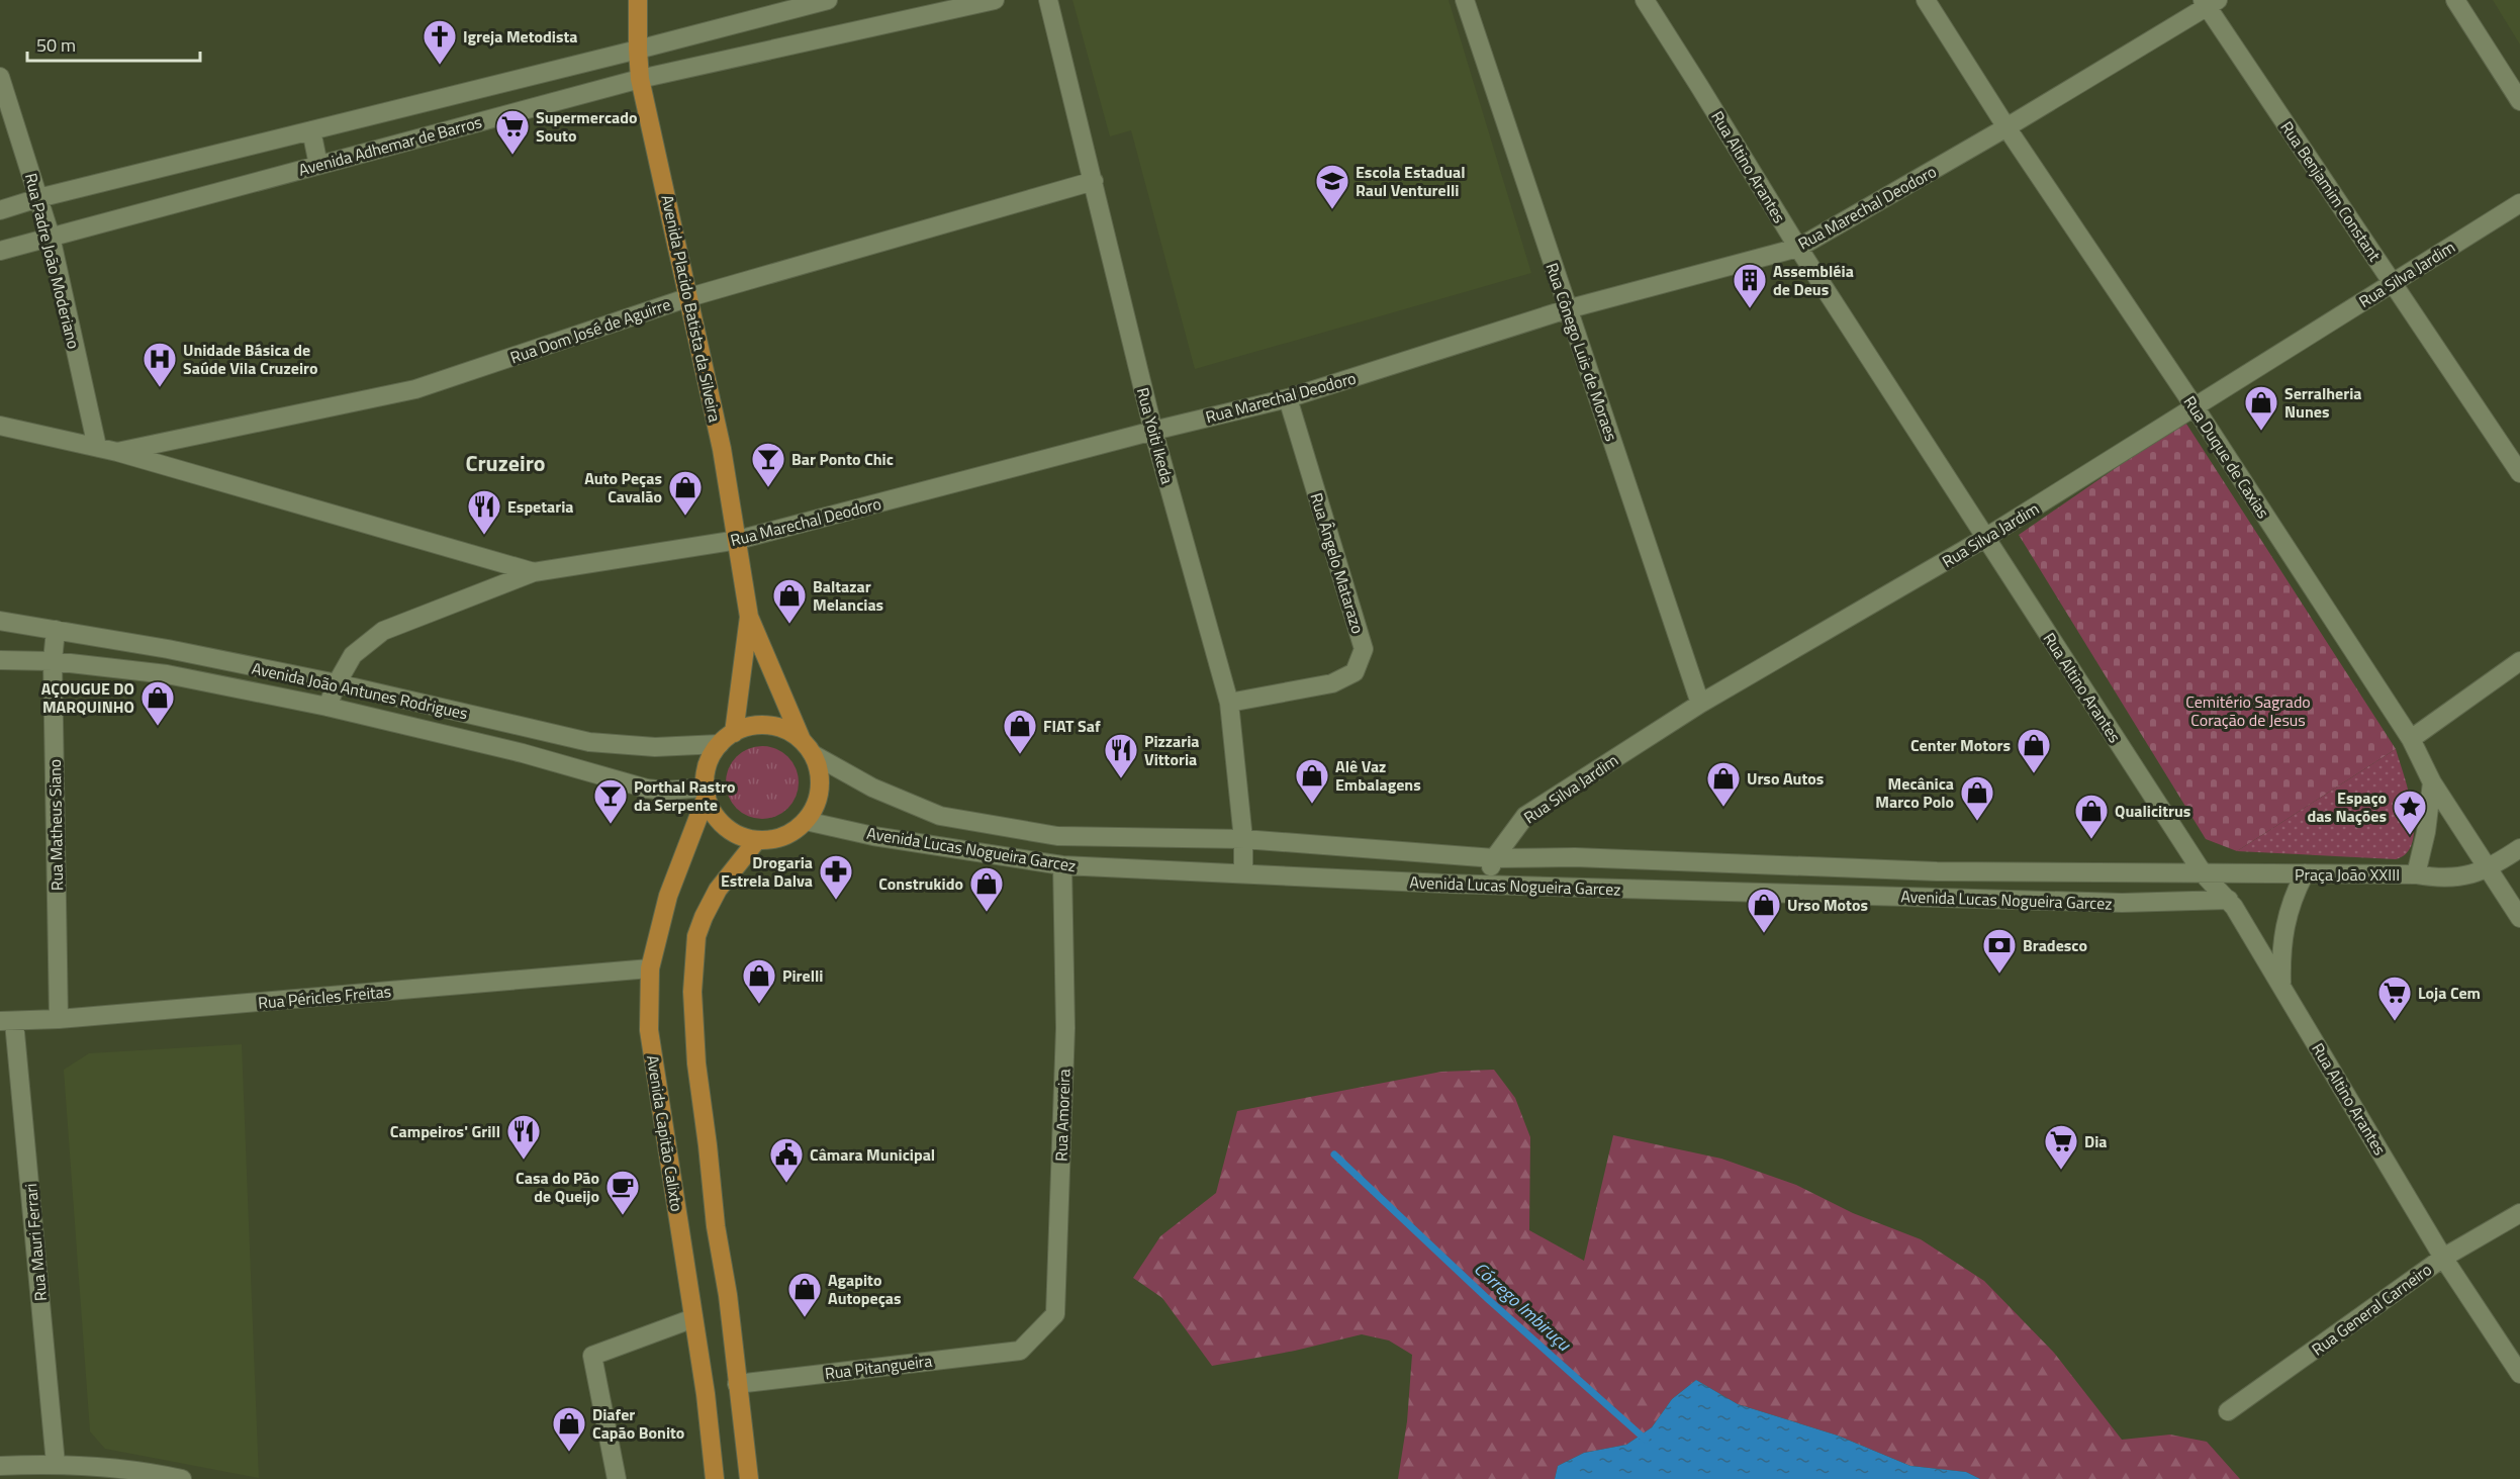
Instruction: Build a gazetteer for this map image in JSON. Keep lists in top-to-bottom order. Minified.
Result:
{"streets":{"main road":["Avenida Placido Batista da Silveira","Avenida Capitão Calixto"],"street":["Avenida Adhemar de Barros","Rua Altino Arantes","Rua Benjamim Constant","Rua Marechal Deodoro","Rua Padre João Moderiano","Rua Silva Jardim","Rua Dom José de Aguirre","Rua Cônego Luis de Moraes","Rua Yoiti Ikeda","Rua Duque de Caxias","Rua Ângelo Matarazo","Avenida João Antunes Rodrigues","Rua Matheus Siano","Avenida Lucas Nogueira Garcez","Praça João XXIII","Rua Péricles Freitas","Rua Amoreira","Rua Mauri Ferrari","Rua General Carneiro","Rua Pitangueira"]},"crossings":[["Avenida Adhemar de Barros","Rua Padre João Moderiano"],["Avenida Adhemar de Barros","Avenida Placido Batista da Silveira"],["Rua Altino Arantes","Rua Marechal Deodoro"],["Rua Altino Arantes","Rua Silva Jardim"],["Rua Altino Arantes","Avenida Lucas Nogueira Garcez"],["Rua Altino Arantes","Praça João XXIII"],["Rua Altino Arantes","Rua General Carneiro"],["Rua Benjamim Constant","Rua Marechal Deodoro"],["Rua Benjamim Constant","Rua Silva Jardim"],["Rua Marechal Deodoro","Avenida Placido Batista da Silveira"],["Rua Marechal Deodoro","Rua Cônego Luis de Moraes"],["Rua Marechal Deodoro","Rua Yoiti Ikeda"],["Rua Marechal Deodoro","Rua Duque de Caxias"],["Rua Marechal Deodoro","Rua Ângelo Matarazo"],["Rua Marechal Deodoro","Avenida João Antunes Rodrigues"],["Rua Silva Jardim","Rua Cônego Luis de Moraes"],["Rua Silva Jardim","Rua Duque de Caxias"],["Rua Silva Jardim","Avenida Lucas Nogueira Garcez"],["Avenida Placido Batista da Silveira","Rua Dom José de Aguirre"],["Avenida Placido Batista da Silveira","Avenida João Antunes Rodrigues"],["Avenida Placido Batista da Silveira","Avenida Lucas Nogueira Garcez"],["Avenida Placido Batista da Silveira","Avenida Capitão Calixto"],["Rua Dom José de Aguirre","Rua Yoiti Ikeda"],["Rua Yoiti Ikeda","Rua Ângelo Matarazo"],["Rua Yoiti Ikeda","Avenida Lucas Nogueira Garcez"],["Rua Duque de Caxias","Praça João XXIII"],["Avenida João Antunes Rodrigues","Rua Matheus Siano"],["Avenida João Antunes Rodrigues","Avenida Lucas Nogueira Garcez"],["Avenida João Antunes Rodrigues","Avenida Capitão Calixto"],["Rua Matheus Siano","Rua Péricles Freitas"],["Avenida Lucas Nogueira Garcez","Praça João XXIII"],["Avenida Lucas Nogueira Garcez","Rua Amoreira"],["Avenida Lucas Nogueira Garcez","Avenida Capitão Calixto"],["Rua Péricles Freitas","Avenida Capitão Calixto"],["Rua Péricles Freitas","Rua Mauri Ferrari"],["Rua Amoreira","Rua Pitangueira"]],"districts":["Cruzeiro"],"water":["Córrego Imbiruçu"],"parks":["Cemitério Sagrado Coração de Jesus"],"places":{"church":["Igreja Metodista"],"supermarket":["Supermercado Souto","Loja Cem","Dia"],"school or university":["Escola Estadual Raul Venturelli"],"building":["Assembléia de Deus"],"hospital":["Unidade Básica de Saúde Vila Cruzeiro"],"shop":["Serralheria Nunes","Auto Peças Cavalão","Baltazar Melancias","AÇOUGUE DO MARQUINHO","FIAT Saf","Center Motors","Alê Vaz Embalagens","Urso Autos","Mecânica Marco Polo","Qualicitrus","Construkido","Urso Motos","Pirelli","Agapito Autopeças","Diafer Capão Bonito"],"bar":["Bar Ponto Chic","Porthal Rastro da Serpente"],"restaurant":["Espetaria","Pizzaria Vittoria","Campeiros' Grill"],"place":["Espaço das Nações"],"pharmacy":["Drogaria Estrela Dalva"],"bank":["Bradesco"],"public building":["Câmara Municipal"],"cafe":["Casa do Pão de Queijo"]},"scale_bar":"50 m"}
